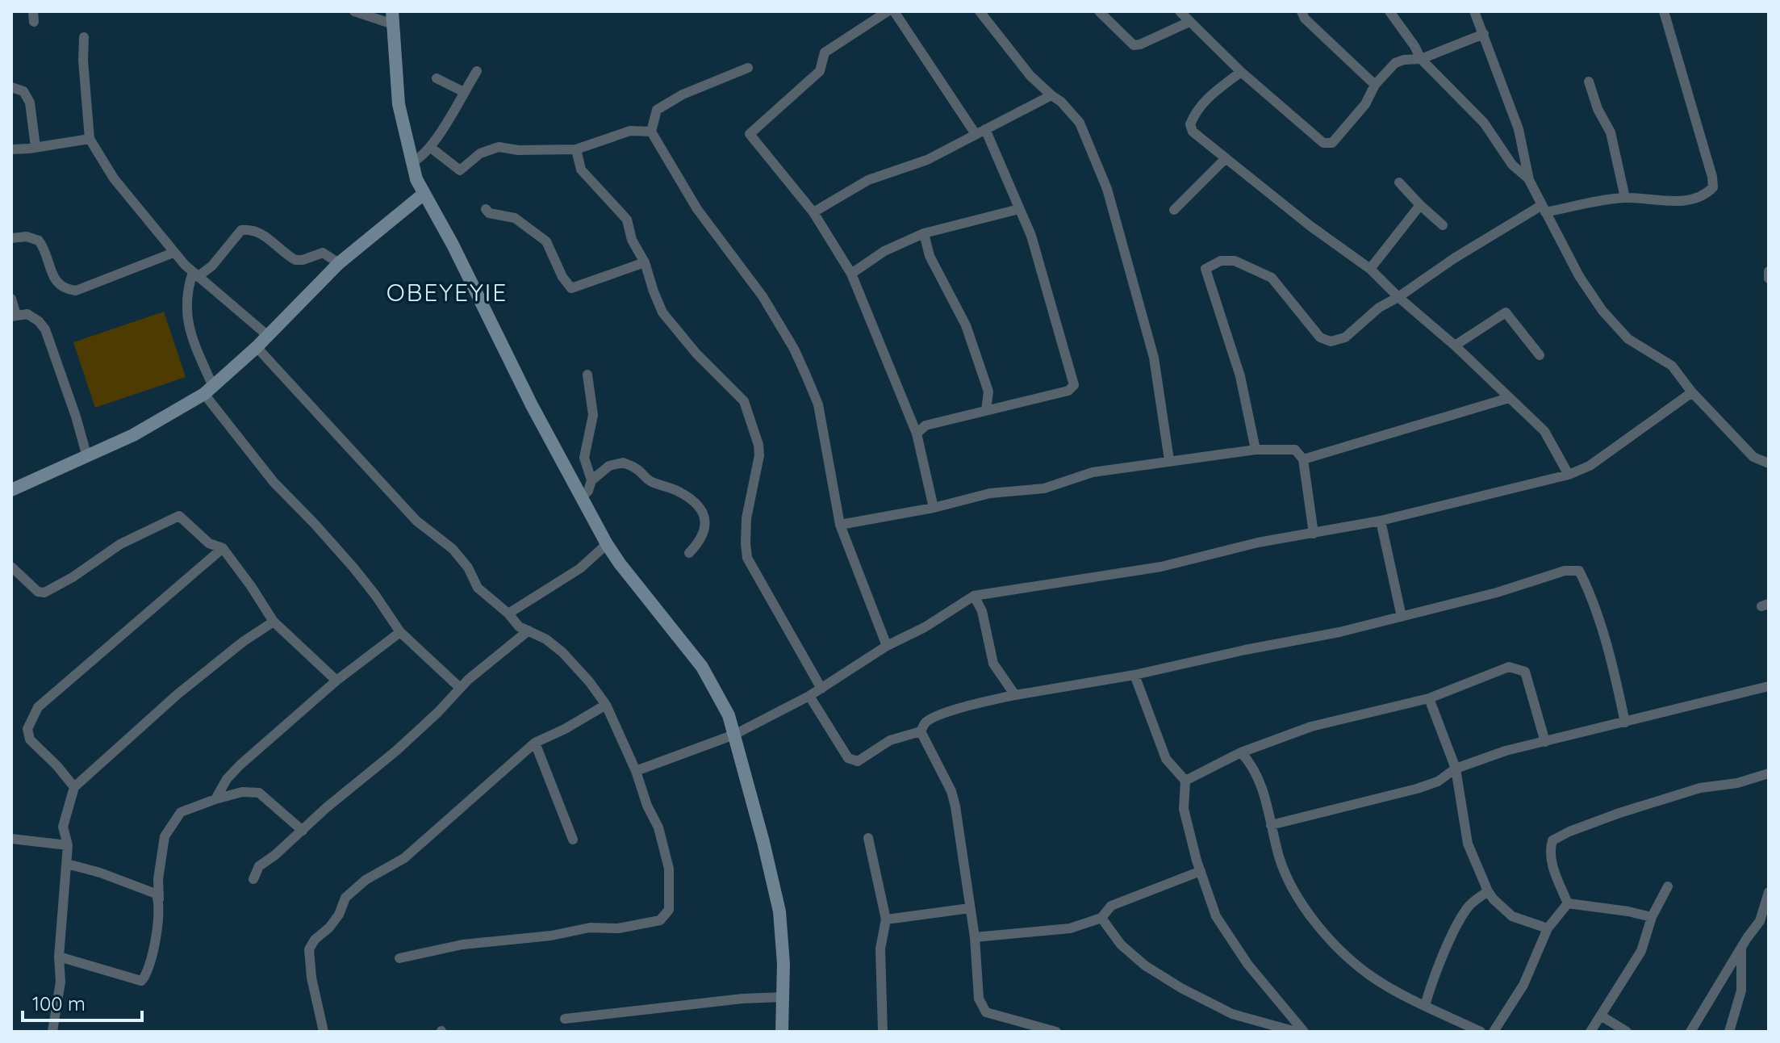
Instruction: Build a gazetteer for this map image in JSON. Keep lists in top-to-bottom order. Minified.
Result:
{"districts":["OBEYEYIE"],"scale_bar":"100 m"}
